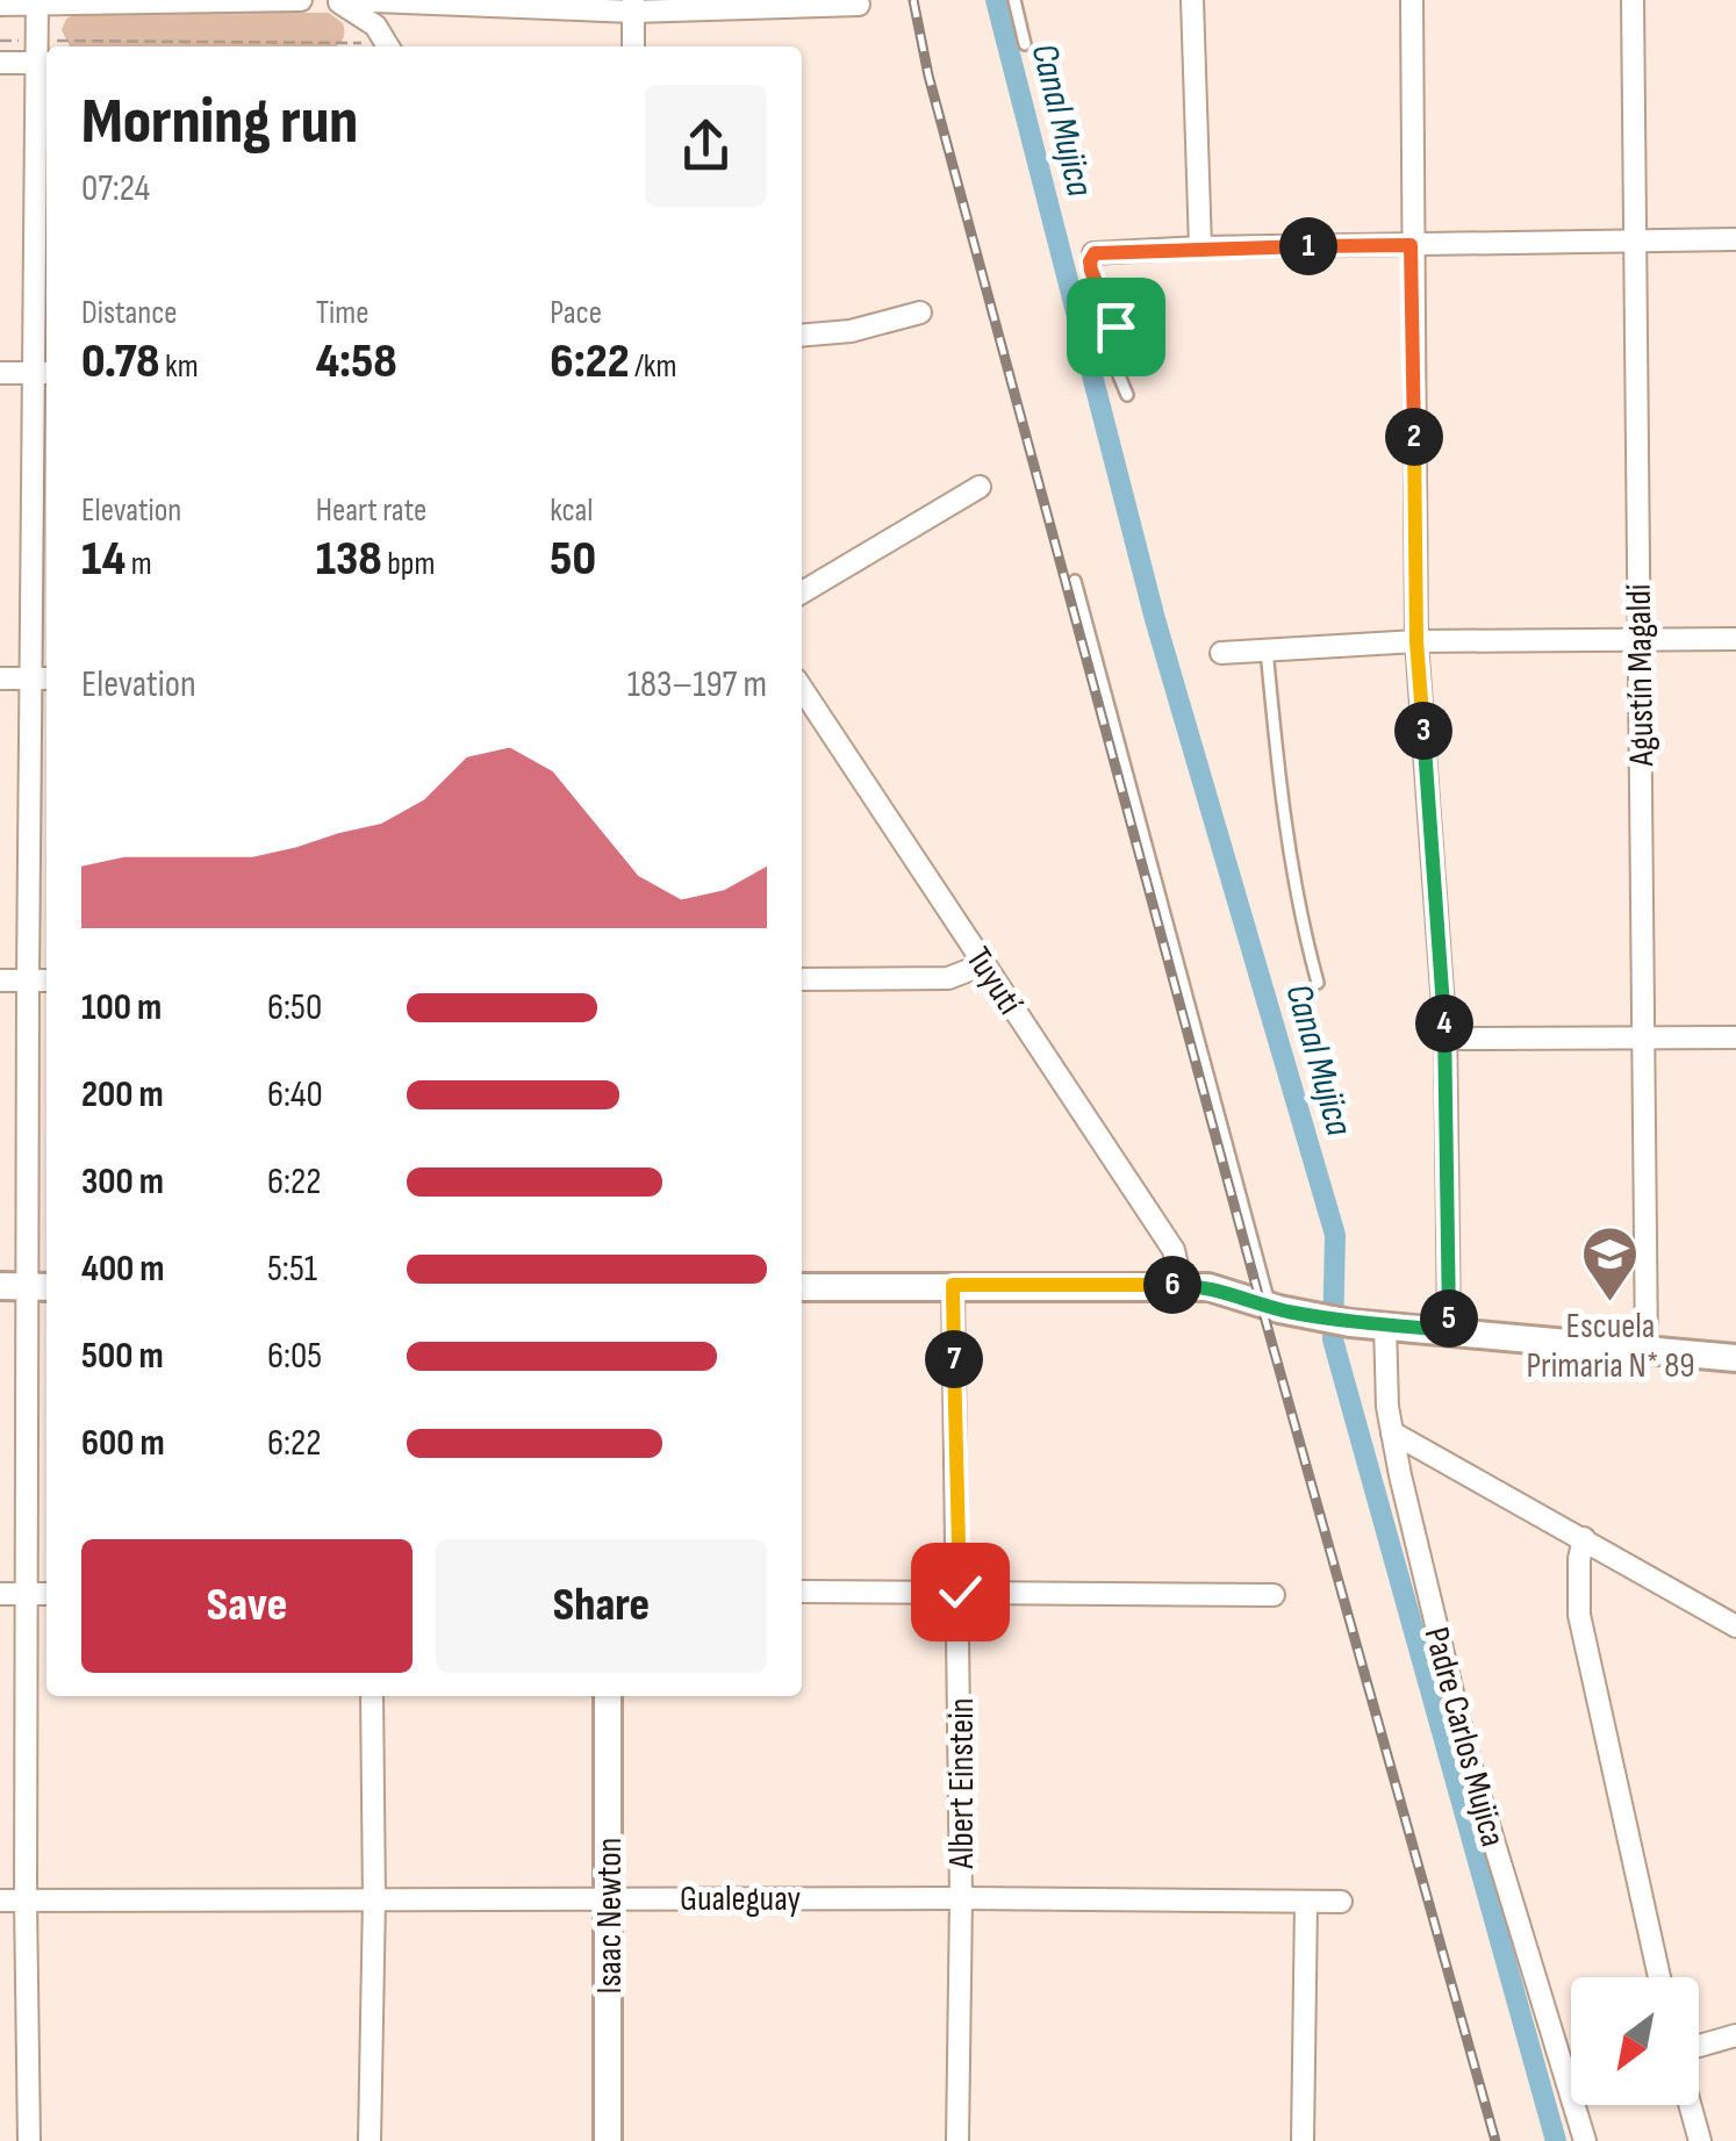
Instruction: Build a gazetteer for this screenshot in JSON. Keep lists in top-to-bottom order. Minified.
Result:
{"streets":{"street":["Agustín Magaldi","Tuyutí","Padre Carlos Mujica","Albert Einstein","Gualeguay","Isaac Newton"]},"crossings":[["Albert Einstein","Gualeguay"],["Gualeguay","Isaac Newton"]],"water":["Canal Mujica"],"places":{"school or university":["Escuela Primaria N* 89"]},"north":"bottom left","page":{"heading":["Morning run","07:24"],"pins":["1","2","3","4","6","5","7"],"stats":[["Distance","0.78 km"],["Time","4:58"],["Pace","6:22 /km"],["Elevation","14 m"],["Heart rate","138 bpm"],["kcal","50"]],"chart":["Elevation","183–197 m"],"list":[{"name":"100 m","note":"6:50"},{"name":"200 m","note":"6:40"},{"name":"300 m","note":"6:22"},{"name":"400 m","note":"5:51"},{"name":"500 m","note":"6:05"},{"name":"600 m","note":"6:22"}],"buttons":["Save","Share"]}}
